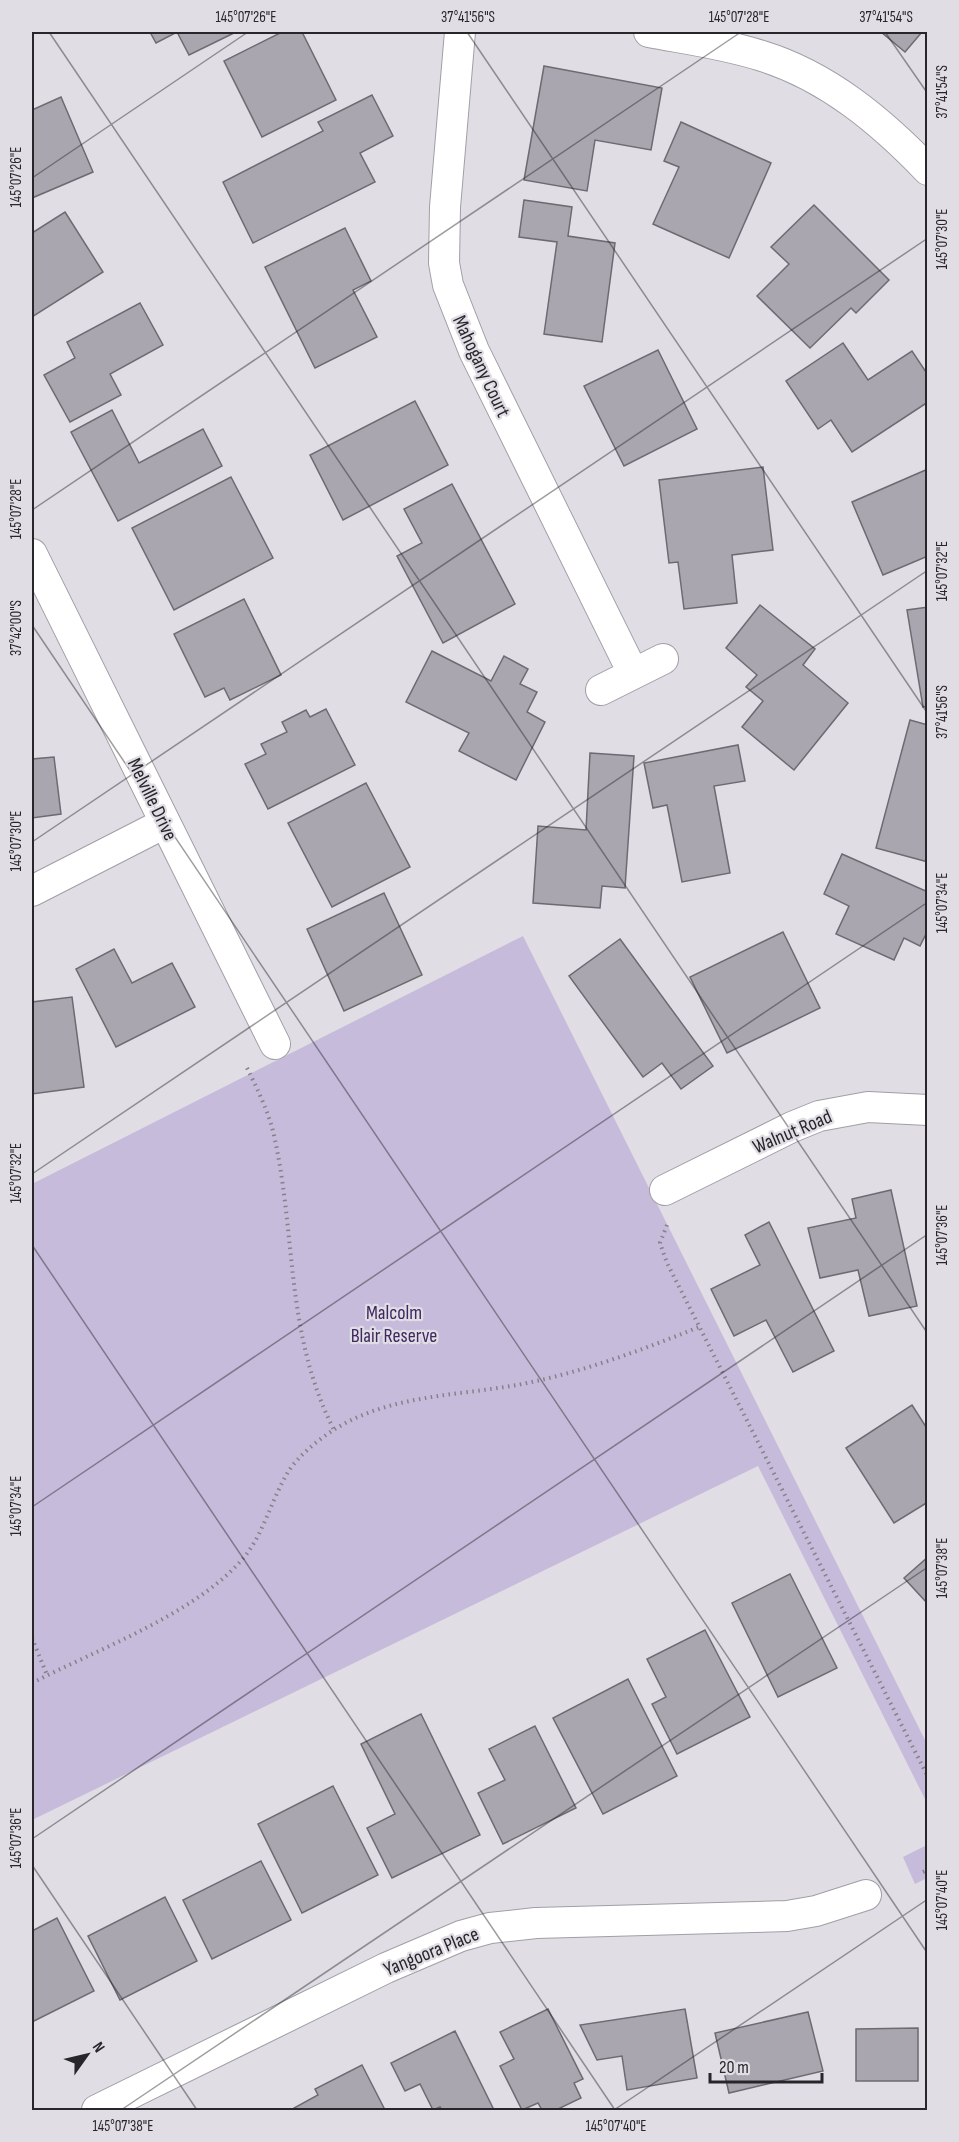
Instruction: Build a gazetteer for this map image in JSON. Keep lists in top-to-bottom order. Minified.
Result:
{"streets":{"street":["Mahogany Court","Melville Drive","Walnut Road","Yangoora Place"]},"parks":["Malcolm Blair Reserve"],"scale_bar":"20 m","north":"top right","coordinates":["145°07'26\"E","37°41'56\"S","145°07'28\"E","37°41'54\"S","145°07'30\"E","145°07'32\"E","37°42'00\"S","145°07'34\"E","145°07'36\"E","145°07'38\"E","145°07'40\"E"]}
